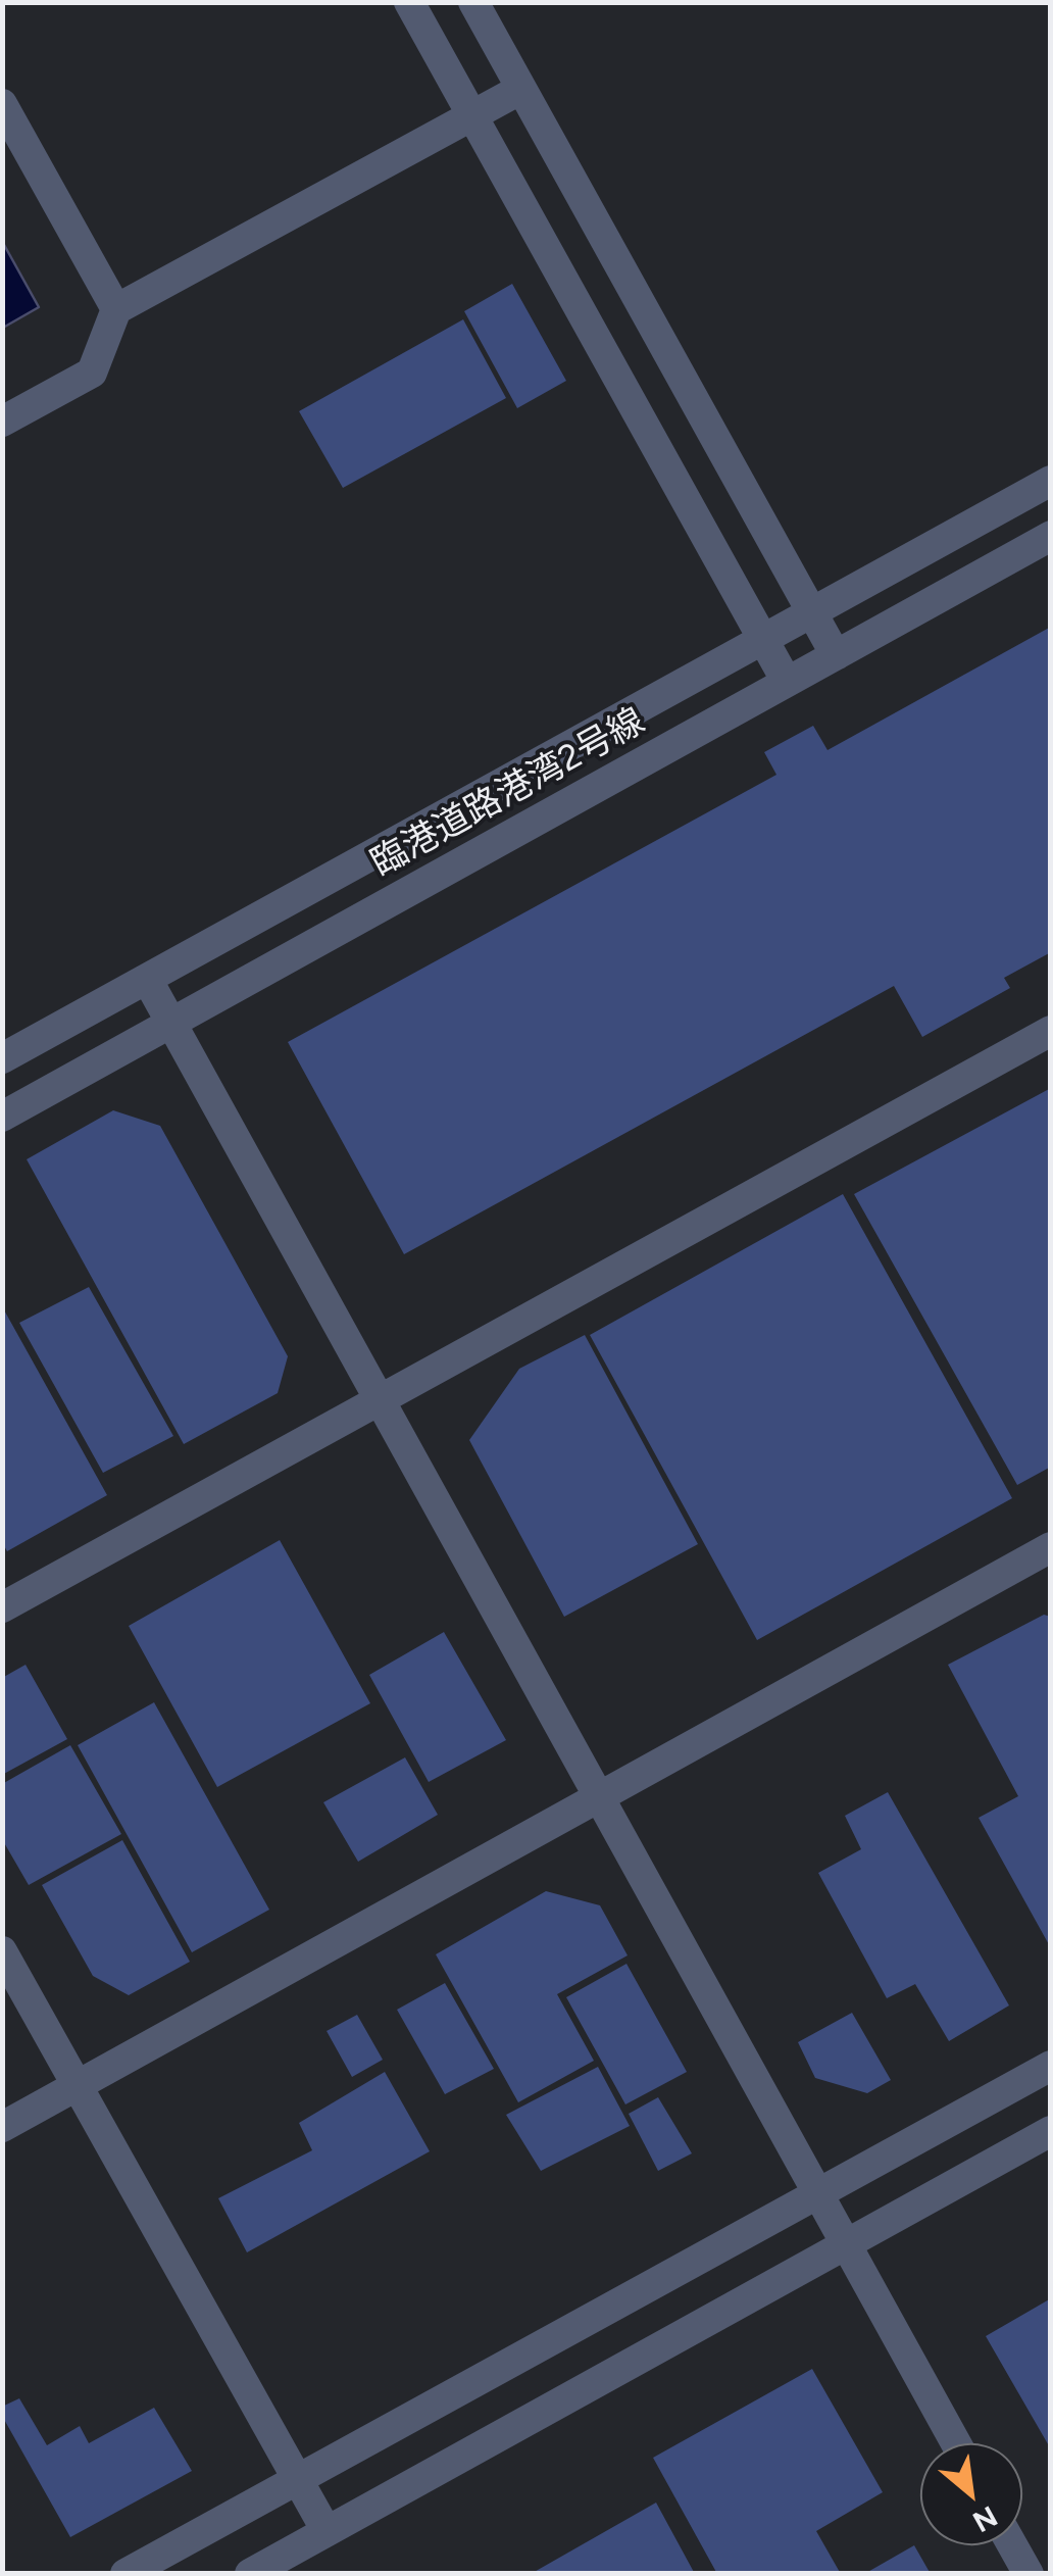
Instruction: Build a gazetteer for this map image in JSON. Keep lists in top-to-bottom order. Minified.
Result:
{"streets":{"street":["臨港道路港湾2号線"]},"north":"bottom right"}
